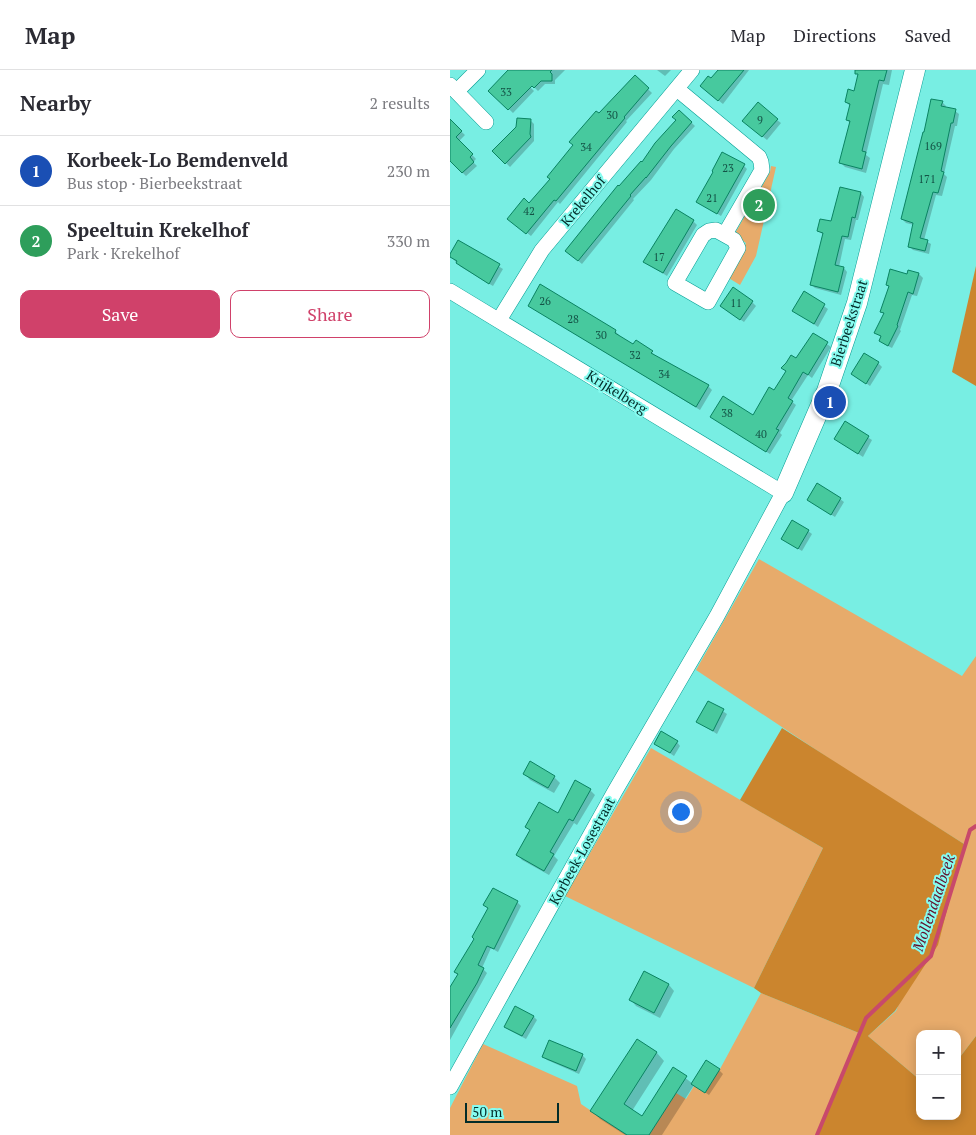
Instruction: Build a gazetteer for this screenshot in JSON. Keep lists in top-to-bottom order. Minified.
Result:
{"streets":{"street":["Krekelhof","Bierbeekstraat","Krijkelberg","Korbeek-Losestraat"]},"crossings":[["Krekelhof","Krijkelberg"],["Bierbeekstraat","Krijkelberg"],["Bierbeekstraat","Korbeek-Losestraat"]],"water":["Mollendaalbeek"],"house_numbers":["33","30","9","169","34","23","171","21","42","17","26","11","28","30","32","34","38","40"],"scale_bar":"50 m","page":{"header":"Map","nav":["Map","Directions","Saved"],"heading":["Nearby","2 results"],"list":[{"mark":"1","name":"Korbeek-Lo Bemdenveld","note":"Bus stop · Bierbeekstraat","value":"230 m"},{"mark":"2","name":"Speeltuin Krekelhof","note":"Park · Krekelhof","value":"330 m"}],"pins":["2","1"],"buttons":["Save","Share"],"map_buttons":["+","−"],"scale":"50 m"}}
